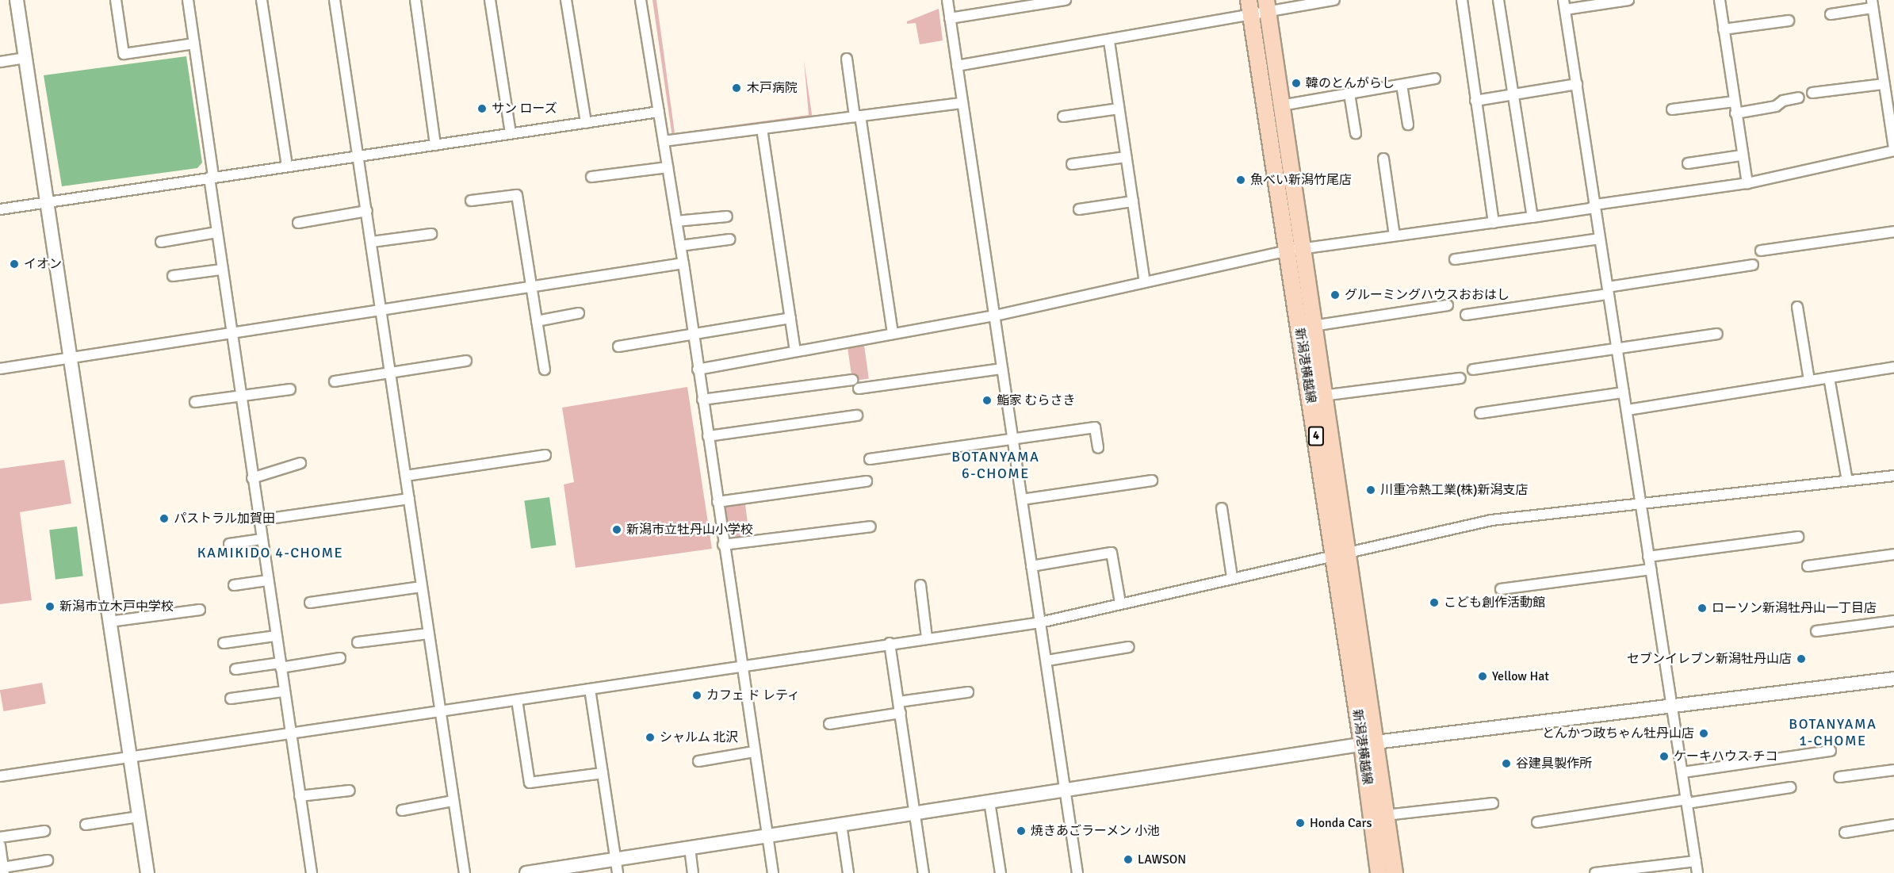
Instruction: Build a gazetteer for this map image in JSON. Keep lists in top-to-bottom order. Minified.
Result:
{"streets":{"main road":["新潟港横越線","4"]},"districts":["BOTANYAMA 6-CHOME","KAMIKIDO 4-CHOME","BOTANYAMA 1-CHOME"],"places":["韓のとんがらし","木戸病院","サン ローズ","魚べい新潟竹尾店","イオン","グルーミングハウスおおはし","鮨家 むらさき","川重冷熱工業(株)新潟支店","パストラル加賀田","新潟市立牡丹山小学校","こども創作活動館","新潟市立木戸中学校","ローソン新潟牡丹山一丁目店","セブンイレブン新潟牡丹山店","Yellow Hat","カフェ ド レティ","とんかつ政ちゃん牡丹山店","シャルム 北沢","ケーキハウス チコ","谷建具製作所","Honda Cars","焼きあごラーメン 小池","LAWSON"]}
